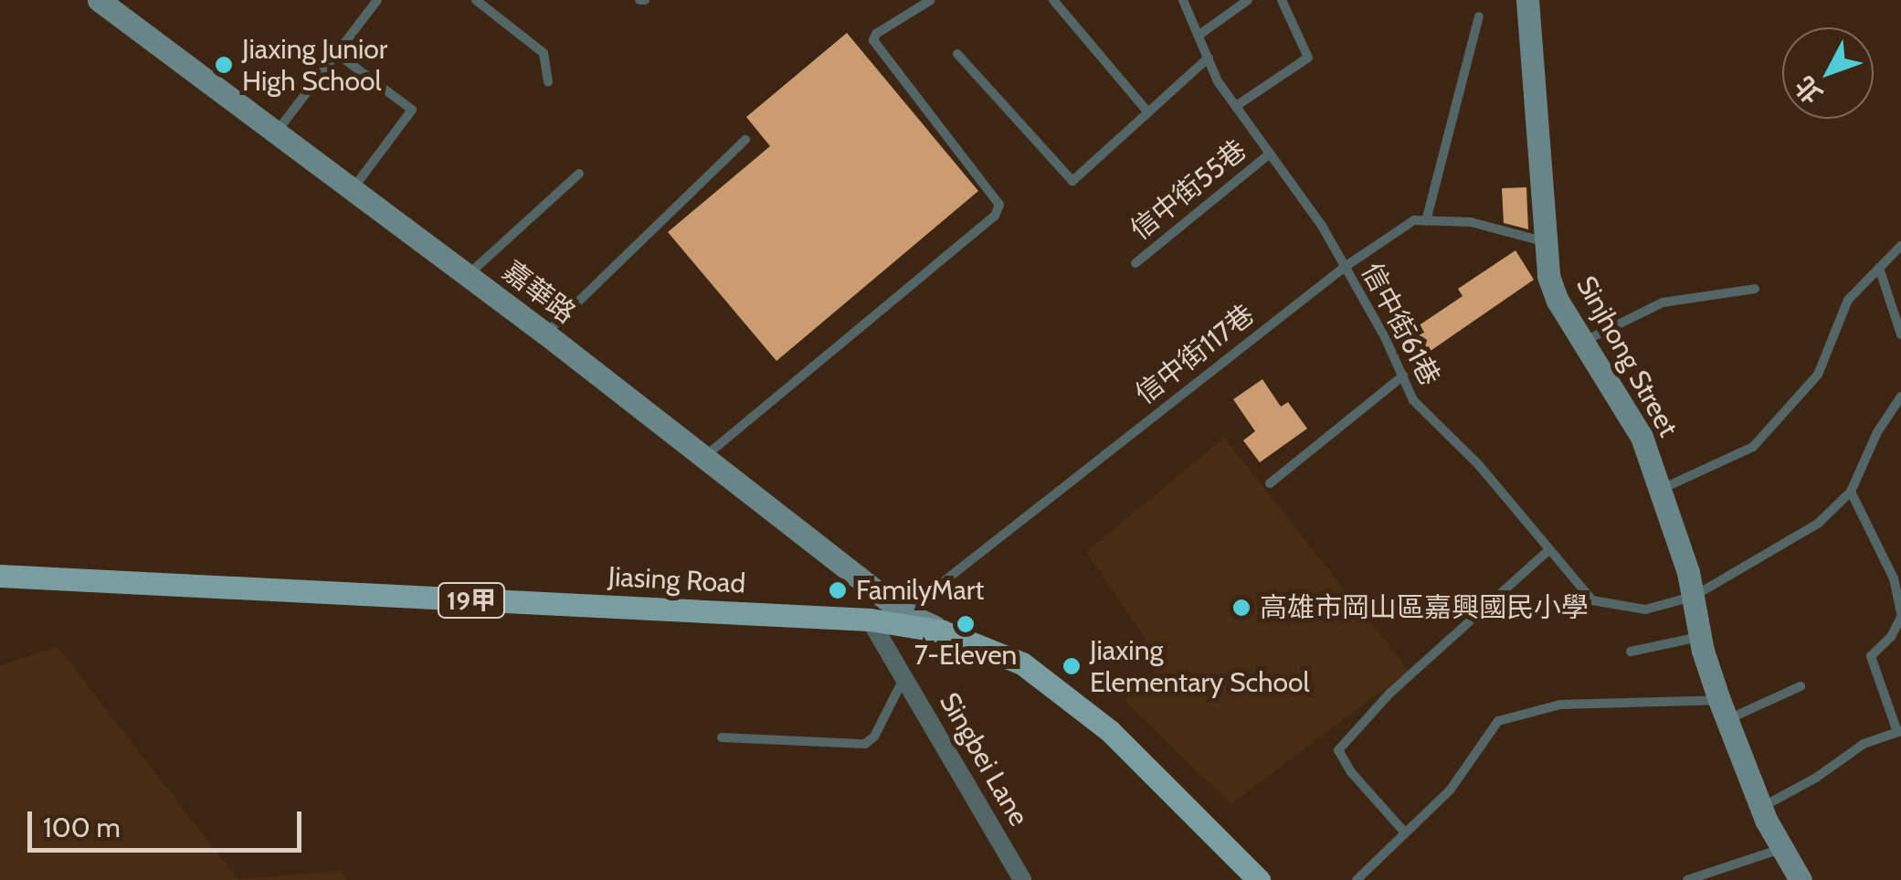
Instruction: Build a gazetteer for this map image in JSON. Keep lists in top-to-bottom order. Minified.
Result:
{"streets":{"main road":["Jiasing Road","19甲"],"street":["嘉華路","Sinjhong Street","Singbei Lane"],"lane":["信中街55巷","信中街61巷","信中街117巷"]},"crossings":[["信中街55巷","信中街61巷"],["嘉華路","信中街117巷"],["嘉華路","Jiasing Road"],["信中街61巷","信中街117巷"],["信中街61巷","Sinjhong Street"],["信中街117巷","Sinjhong Street"],["Jiasing Road","Singbei Lane"]],"places":["Jiaxing Junior High School","FamilyMart","高雄市岡山區嘉興國民小學","7-Eleven","Jiaxing Elementary School"],"scale_bar":"100 m","north":"bottom left"}
